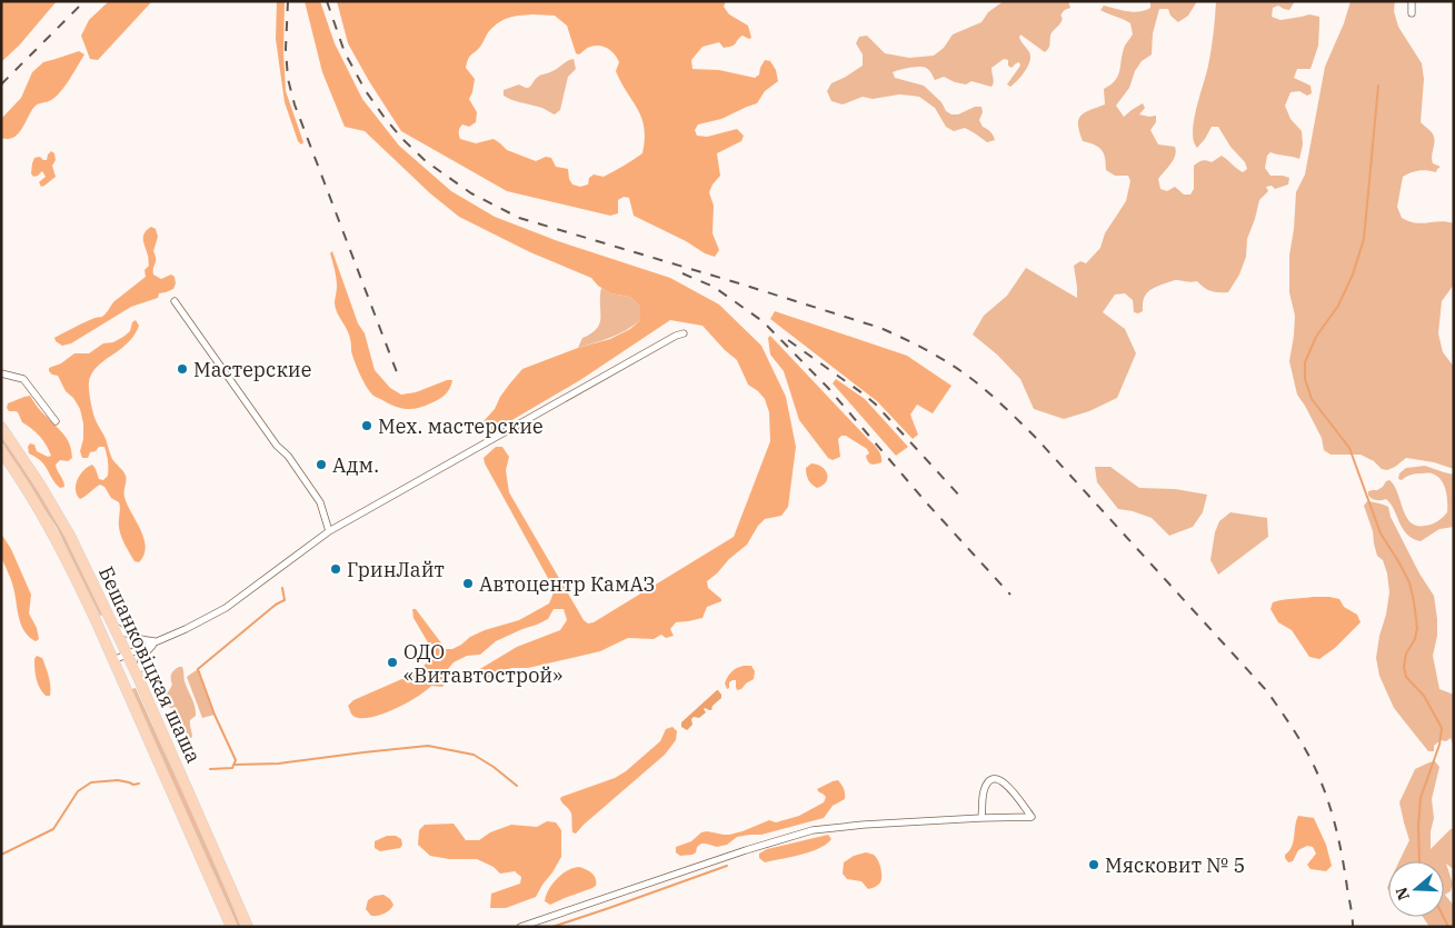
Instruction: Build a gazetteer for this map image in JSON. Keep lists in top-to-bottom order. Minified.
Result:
{"streets":{"main road":["Бешанковіцкая шаша"]},"places":["Мастерские","Мех. мастерские","Адм.","ГринЛайт","Автоцентр КамАЗ","ОДО «Витавтострой»","Мясковит № 5"],"north":"left"}
